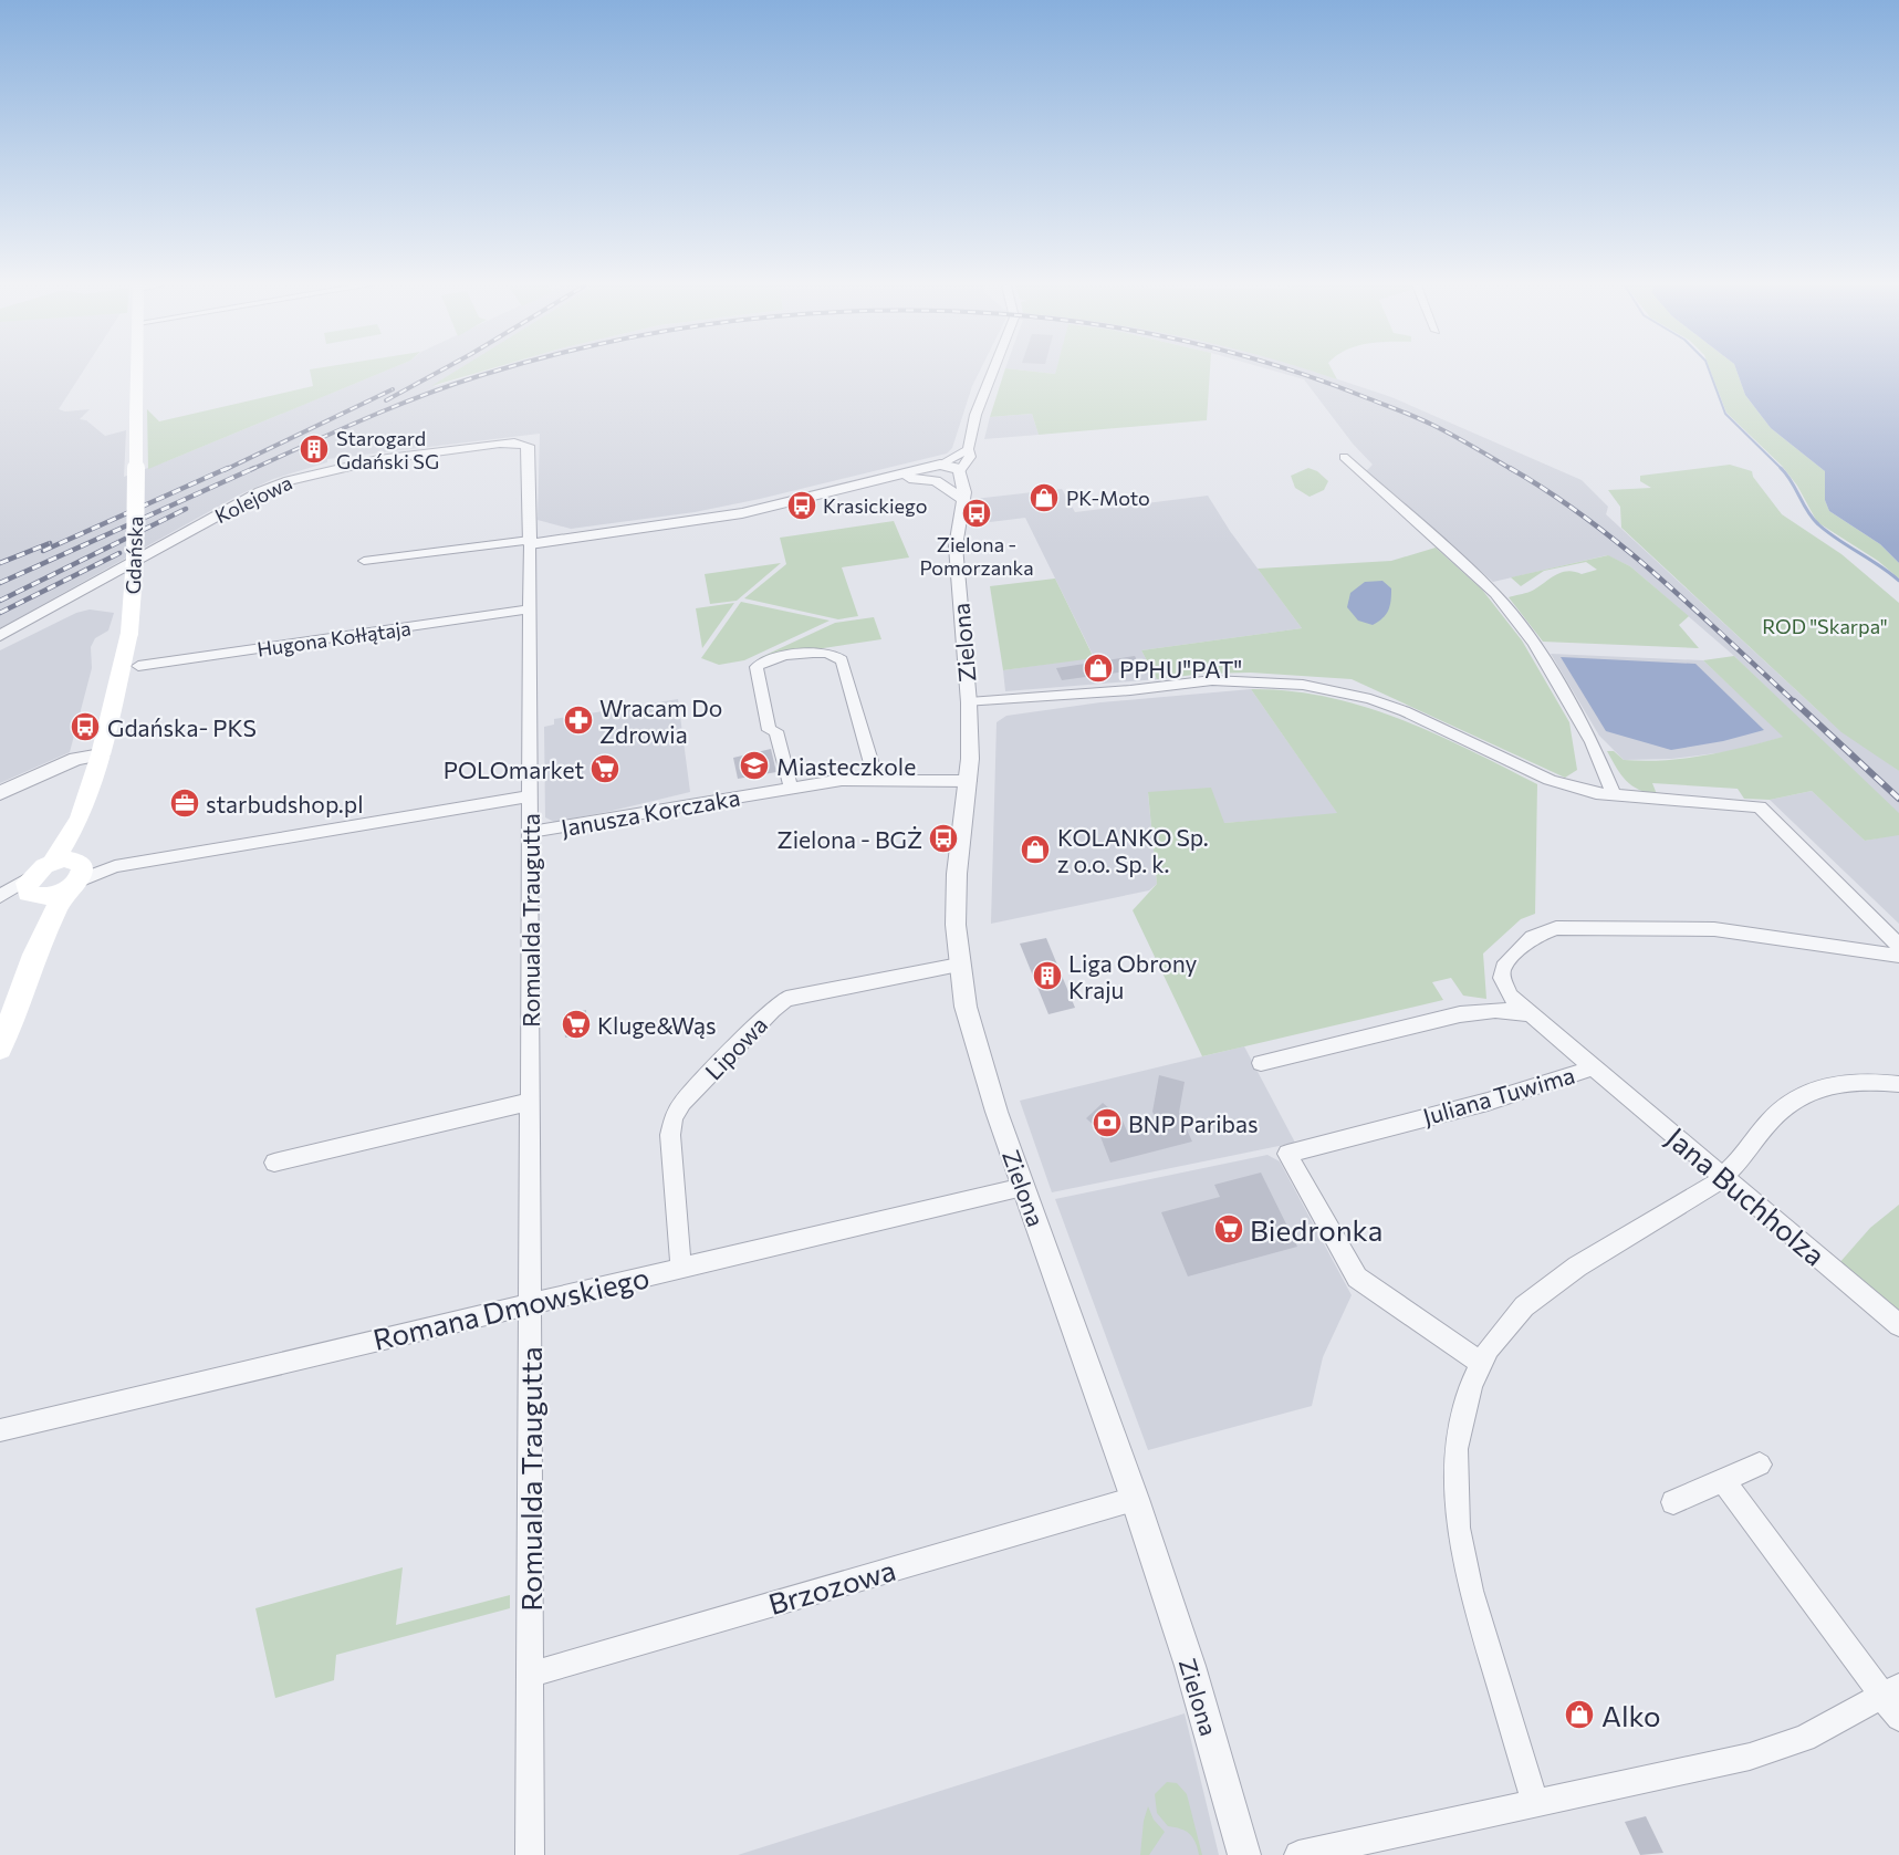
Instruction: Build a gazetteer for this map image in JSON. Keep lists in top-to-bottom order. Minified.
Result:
{"streets":{"main road":["Gdańska"],"street":["Kolejowa","Hugona Kołłątaja","Zielona","Janusza Korczaka","Romualda Traugutta","Lipowa","Juliana Tuwima","Jana Buchholza","Romana Dmowskiego","Brzozowa"]},"crossings":[["Kolejowa","Romualda Traugutta"],["Hugona Kołłątaja","Romualda Traugutta"],["Zielona","Janusza Korczaka"],["Zielona","Lipowa"],["Zielona","Romana Dmowskiego"],["Zielona","Brzozowa"],["Janusza Korczaka","Romualda Traugutta"],["Romualda Traugutta","Romana Dmowskiego"],["Romualda Traugutta","Brzozowa"],["Lipowa","Romana Dmowskiego"],["Juliana Tuwima","Jana Buchholza"]],"parks":["ROD \"Skarpa\""],"places":{"building":["Starogard Gdański SG","Liga Obrony Kraju"],"shop":["PK-Moto","PPHU\"PAT\"","KOLANKO Sp. z o.o. Sp. k.","Alko"],"bus stop":["Krasickiego","Zielona - Pomorzanka","Gdańska- PKS","Zielona - BGŻ"],"pharmacy":["Wracam Do Zdrowia"],"school or university":["Miasteczkole"],"supermarket":["POLOmarket","Kluge&Wąs","Biedronka"],"office":["starbudshop.pl"],"bank":["BNP Paribas"]}}
